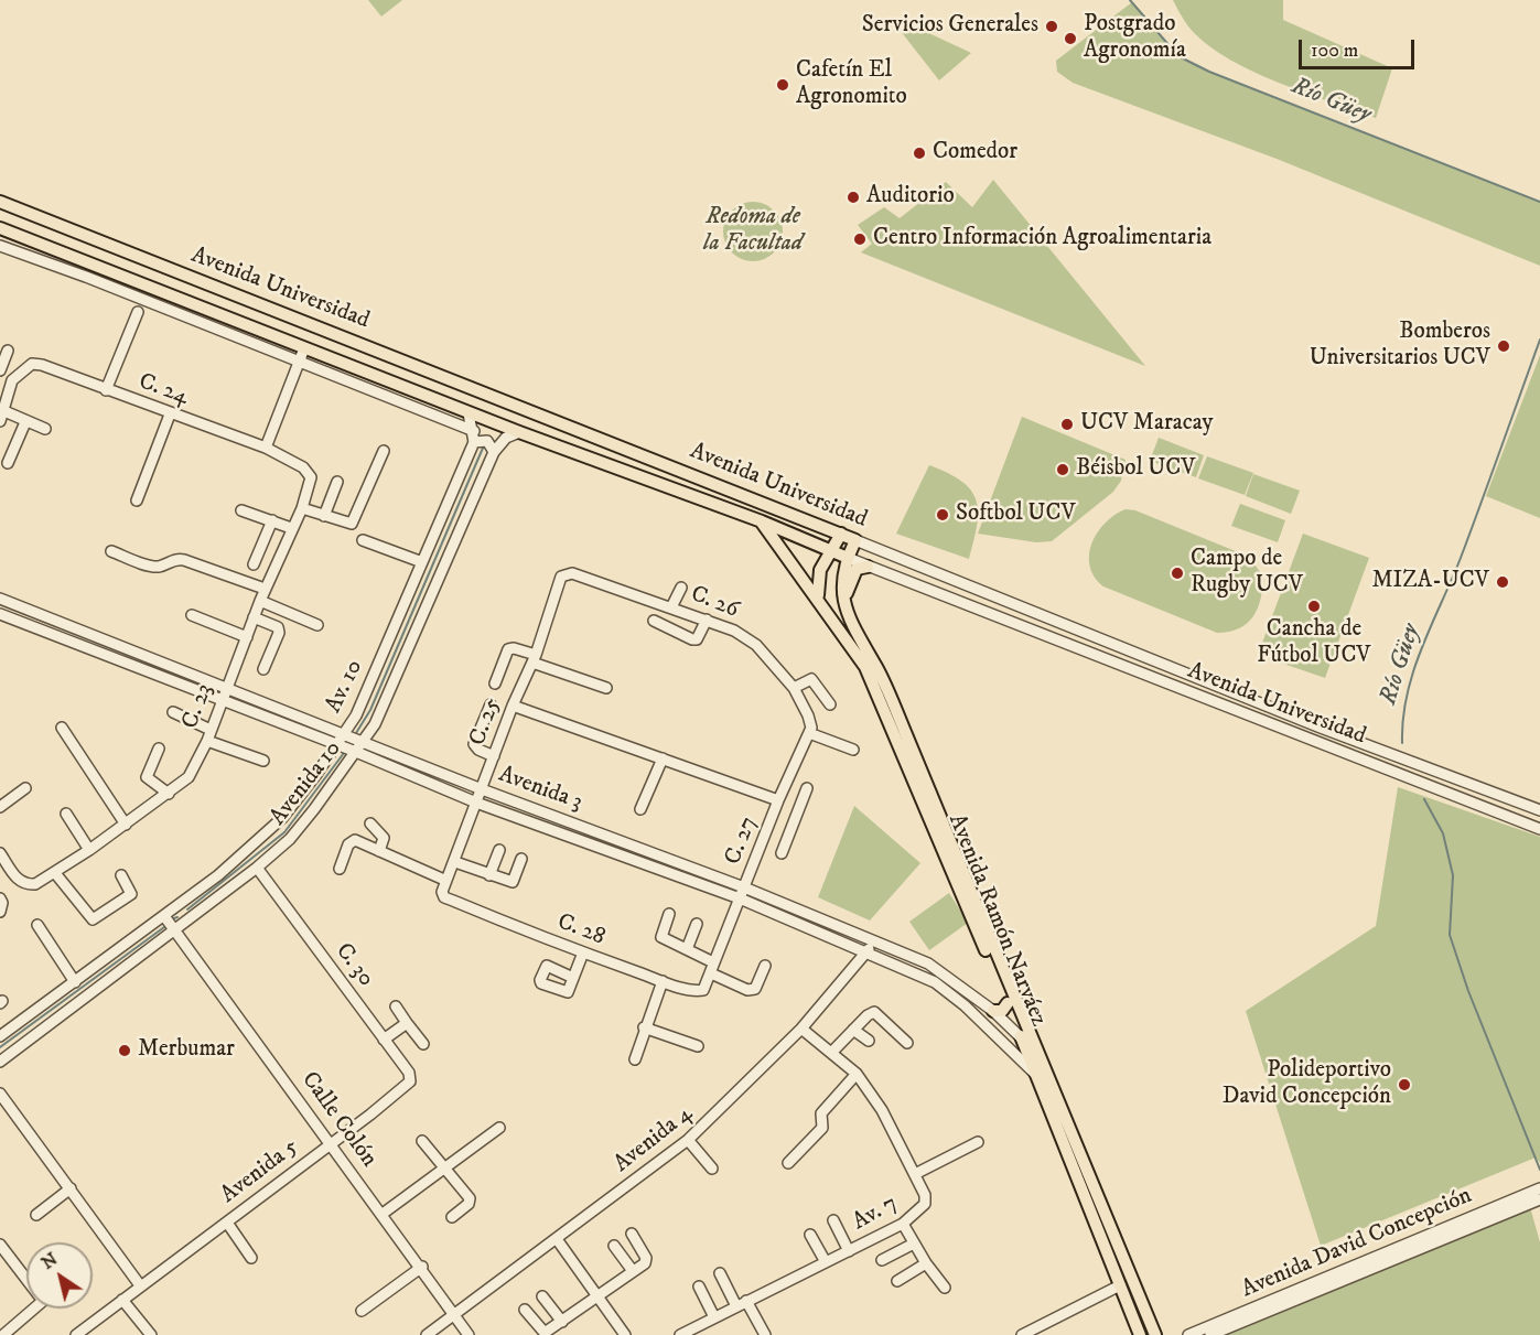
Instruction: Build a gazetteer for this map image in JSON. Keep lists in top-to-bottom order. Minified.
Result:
{"streets":{"main road":["Avenida Universidad","Avenida Ramón Narváez"],"street":["C. 24","C. 26","Av. 10","C. 23","C. 25","Avenida 10","Avenida 3","C. 27","C. 28","C. 30","Calle Colón","Avenida 4","Avenida 5","Av. 7","Avenida David Concepción"]},"crossings":[["Avenida Universidad","Avenida 10"],["Avenida Universidad","Avenida Ramón Narváez"],["C. 24","C. 23"],["C. 26","C. 25"],["C. 26","C. 27"],["Av. 10","Avenida 3"],["Av. 10","Calle Colón"],["C. 23","Avenida 3"],["C. 25","Avenida 3"],["C. 25","C. 28"],["Avenida 10","Avenida 3"],["Avenida 10","C. 30"],["Avenida 10","Calle Colón"],["Avenida 3","C. 27"],["Avenida 3","Avenida Ramón Narváez"],["Avenida 3","Avenida 4"],["C. 27","C. 28"],["C. 30","Avenida 5"],["Calle Colón","Avenida 4"],["Calle Colón","Avenida 5"],["Avenida 4","Av. 7"]],"water":["Río Güey"],"parks":["Redoma de la Facultad"],"places":["Servicios Generales","Postgrado Agronomía","Cafetín El Agronomito","Comedor","Auditorio","Centro Información Agroalimentaria","Bomberos Universitarios UCV","UCV Maracay","Béisbol UCV","Softbol UCV","Campo de Rugby UCV","MIZA-UCV","Cancha de Fútbol UCV","Merbumar","Polideportivo David Concepción"],"scale_bar":"100 m","north":"top left"}
